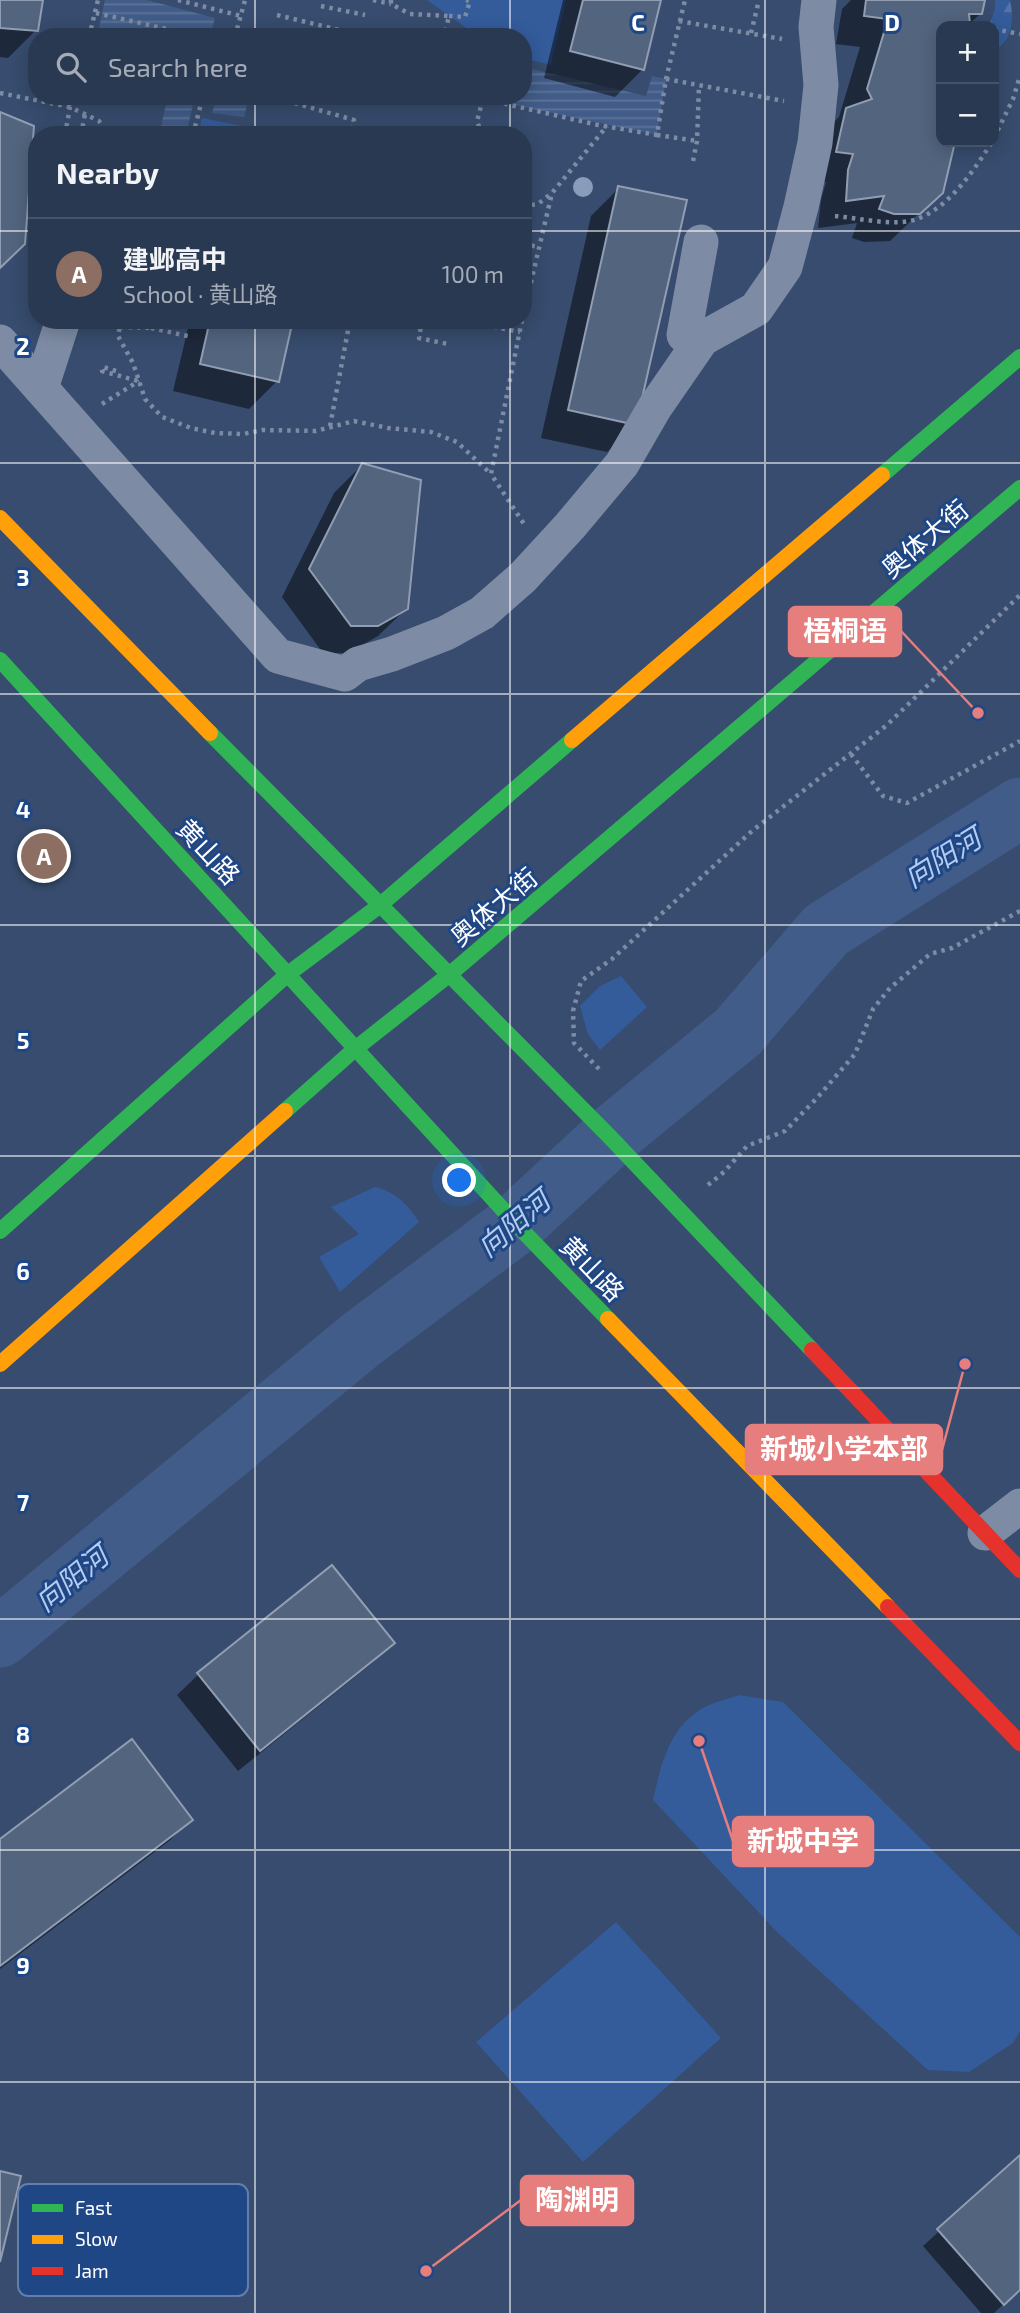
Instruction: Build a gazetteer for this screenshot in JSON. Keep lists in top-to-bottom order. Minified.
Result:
{"streets":{"main road":["奥体大街","黄山路"]},"crossings":[["奥体大街","黄山路"]],"water":["向阳河"],"places":["梧桐语","新城小学本部","新城中学","陶渊明"],"legend":["Fast","Slow","Jam"],"page":{"map_buttons":["+","−"],"search":"Search here","heading":"Nearby","list":[{"mark":"A","name":"建邺高中","note":"School · 黄山路","value":"100 m"}],"pins":"A"},"grid":{"columns":["C","D"],"rows":["2","3","4","5","6","7","8","9"]}}
